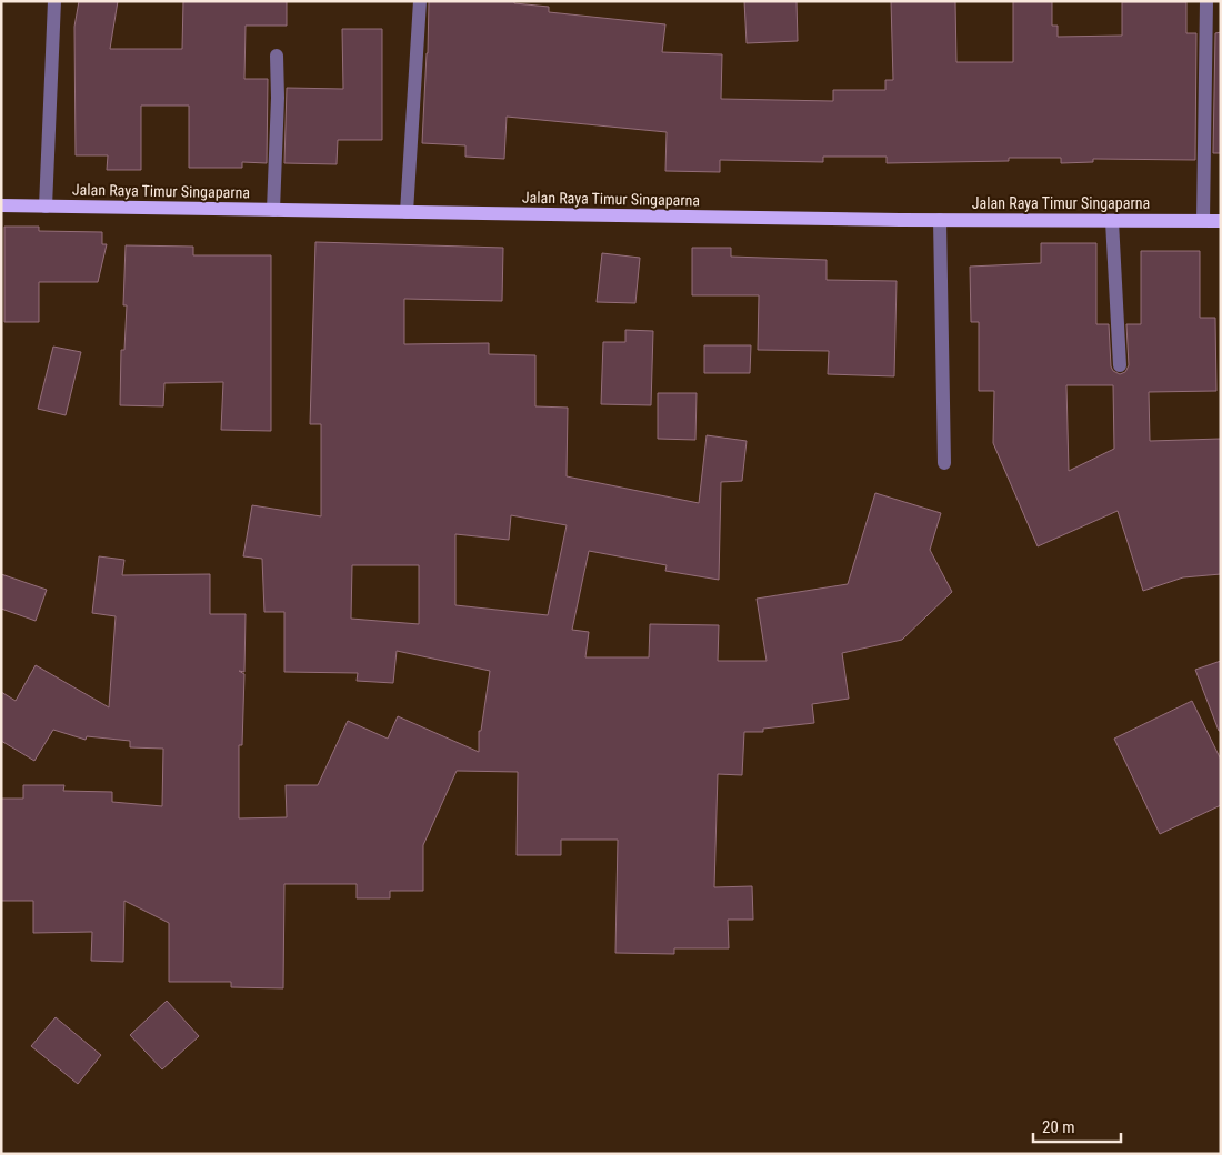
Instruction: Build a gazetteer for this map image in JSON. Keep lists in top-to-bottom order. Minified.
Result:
{"streets":{"main road":["Jalan Raya Timur Singaparna"]},"scale_bar":"20 m"}
